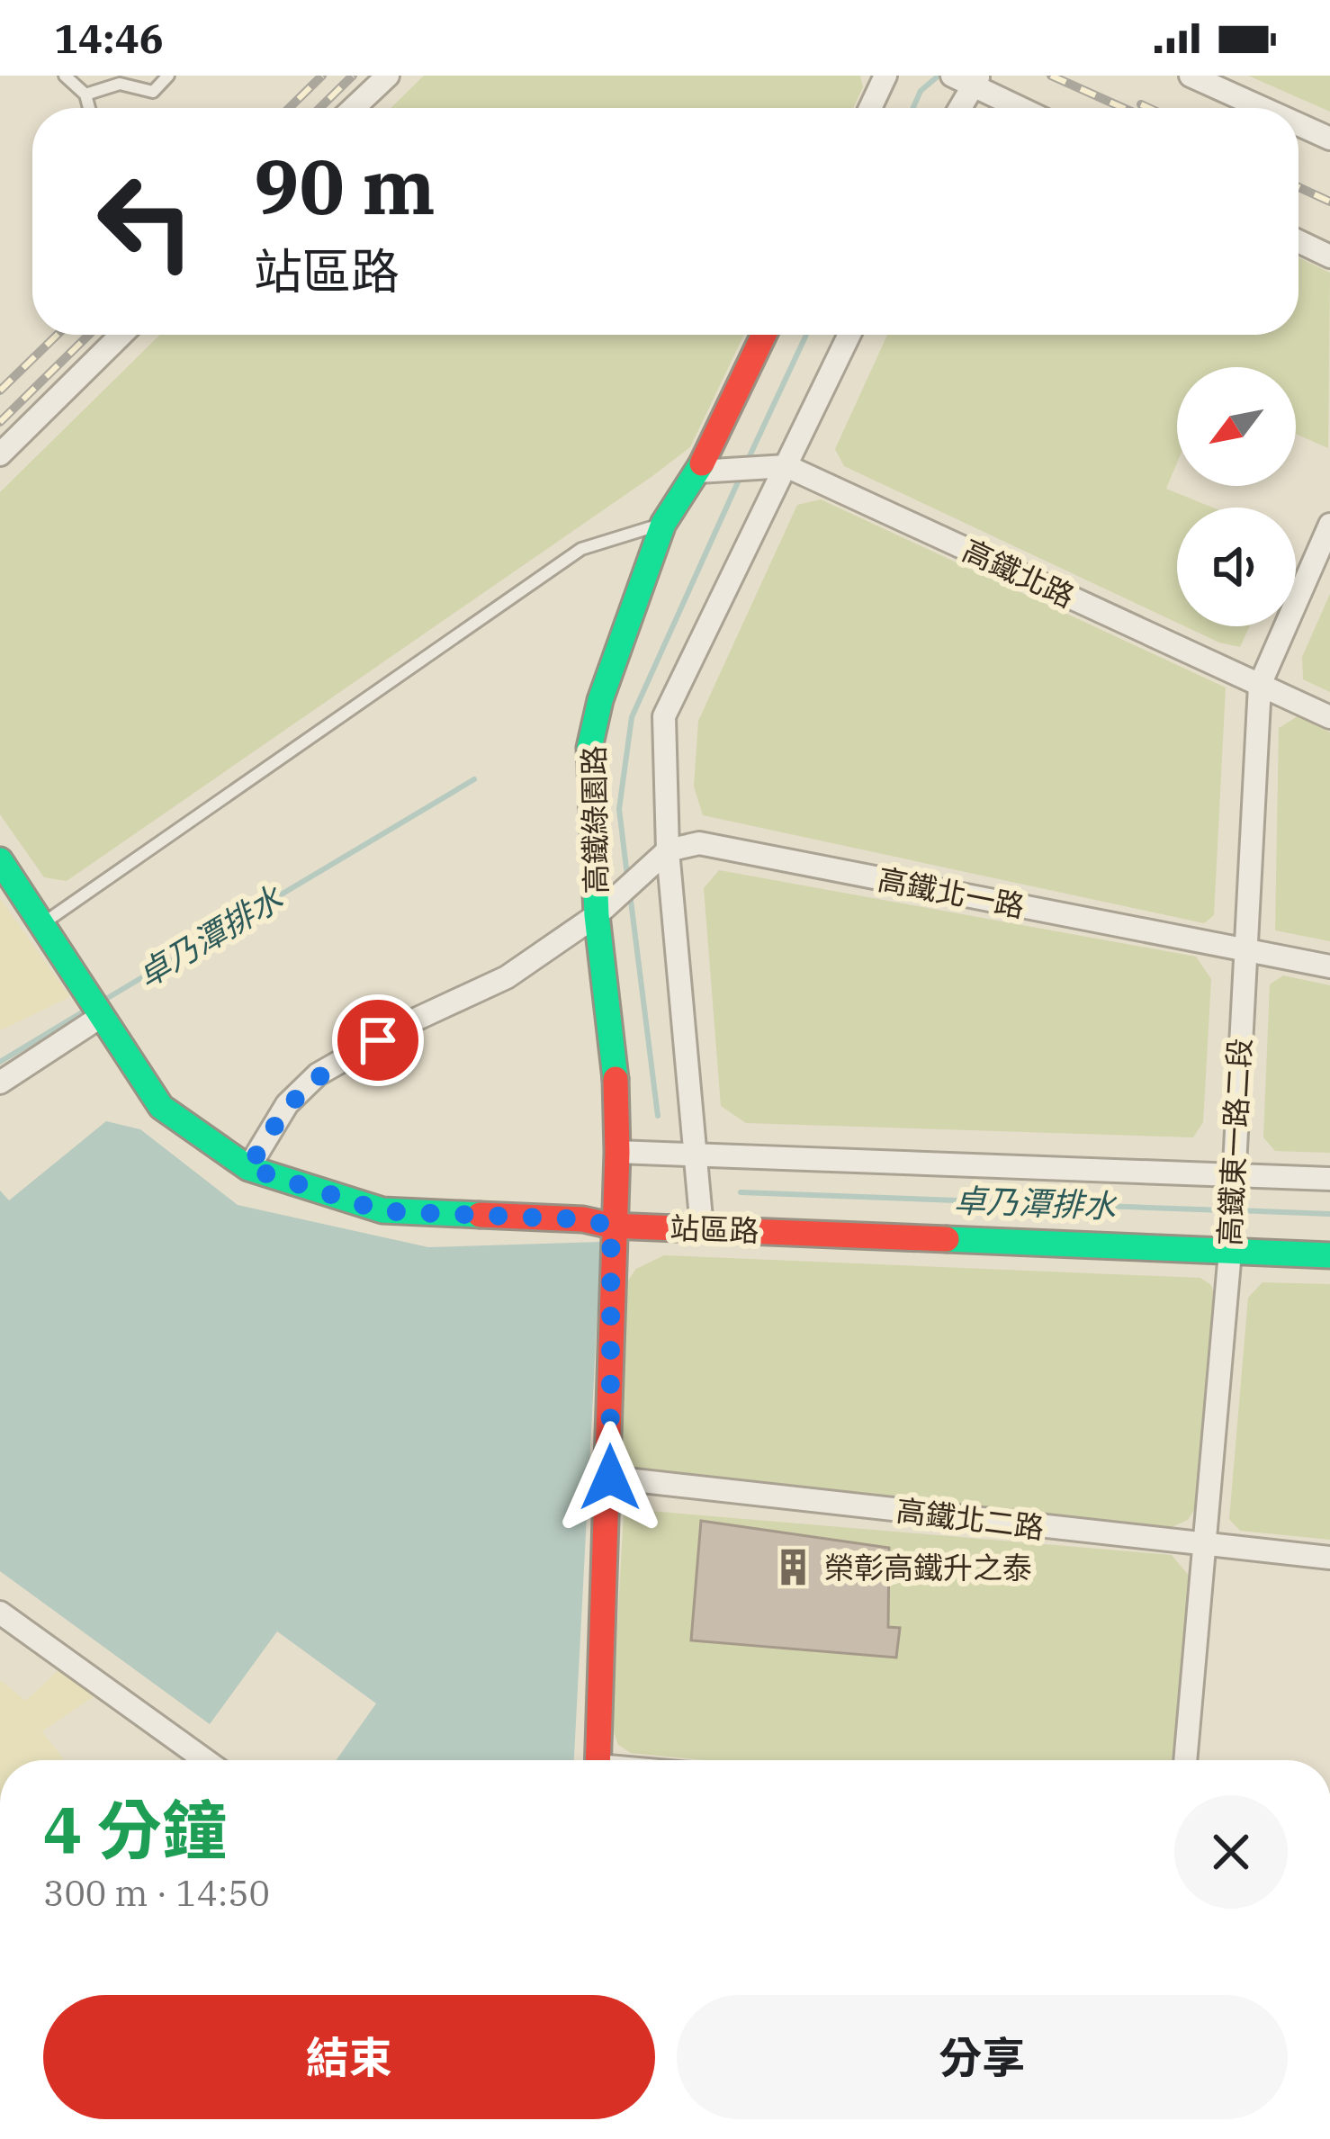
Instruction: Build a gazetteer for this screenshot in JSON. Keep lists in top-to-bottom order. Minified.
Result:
{"streets":{"street":["高鐵北路","高鐵綠園路","高鐵北一路","高鐵東一路二段","站區路","高鐵北二路"]},"crossings":[["高鐵北路","高鐵綠園路"],["高鐵北路","高鐵東一路二段"],["高鐵綠園路","站區路"],["高鐵綠園路","高鐵北二路"],["高鐵北一路","高鐵東一路二段"],["高鐵東一路二段","站區路"],["高鐵東一路二段","高鐵北二路"]],"water":["卓乃潭排水"],"places":{"building":["榮彰高鐵升之泰"]},"north":"bottom left","page":{"status":"14:46","turn":["90 m","站區路"],"heading":["4 分鐘","300 m · 14:50"],"buttons":["結束","分享"]}}
